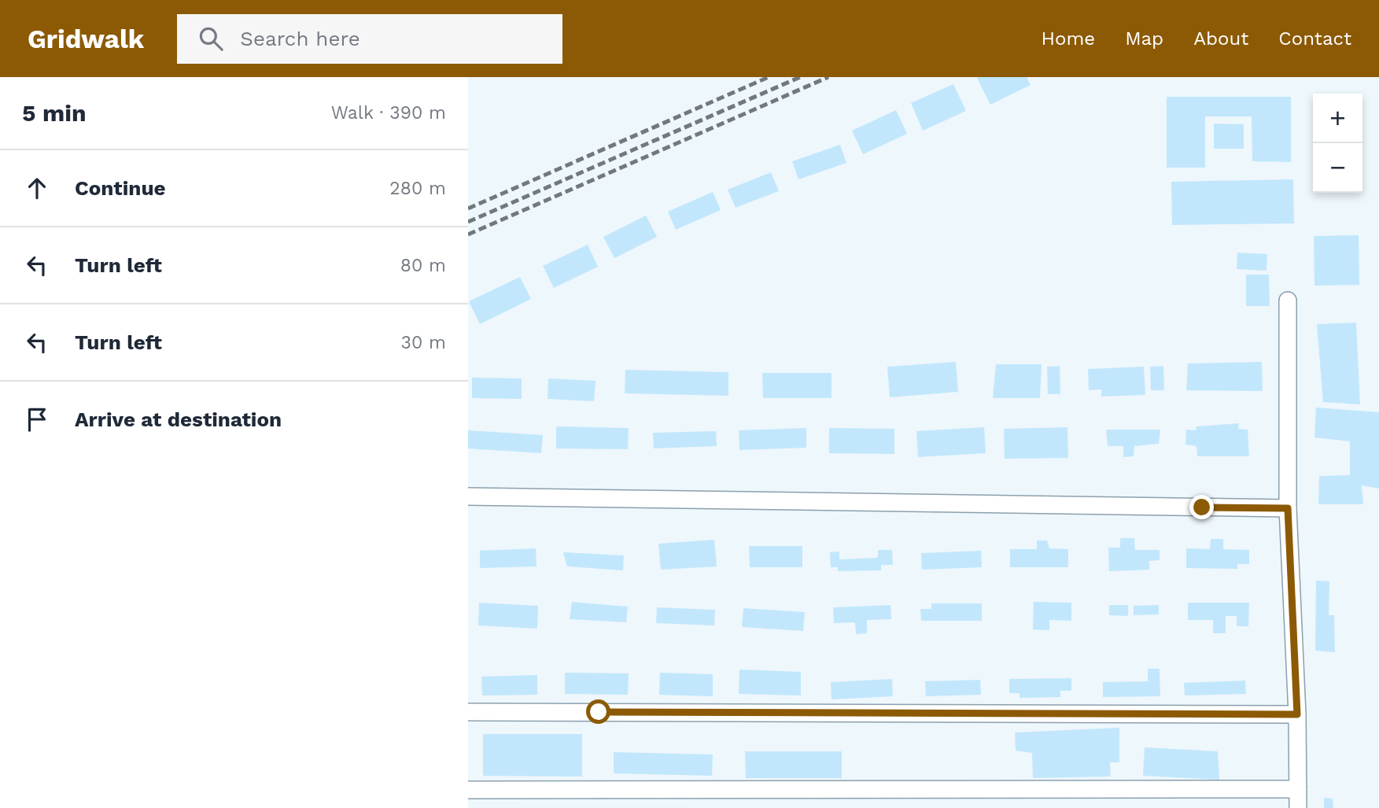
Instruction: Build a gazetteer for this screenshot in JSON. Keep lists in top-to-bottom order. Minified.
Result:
{"page":{"header":"Gridwalk","search":"Search here","nav":["Home","Map","About","Contact"],"heading":["5 min","Walk · 390 m"],"map_buttons":["+","−"],"list":[["Continue","280 m"],["Turn left","80 m"],["Turn left","30 m"],"Arrive at destination"]}}
